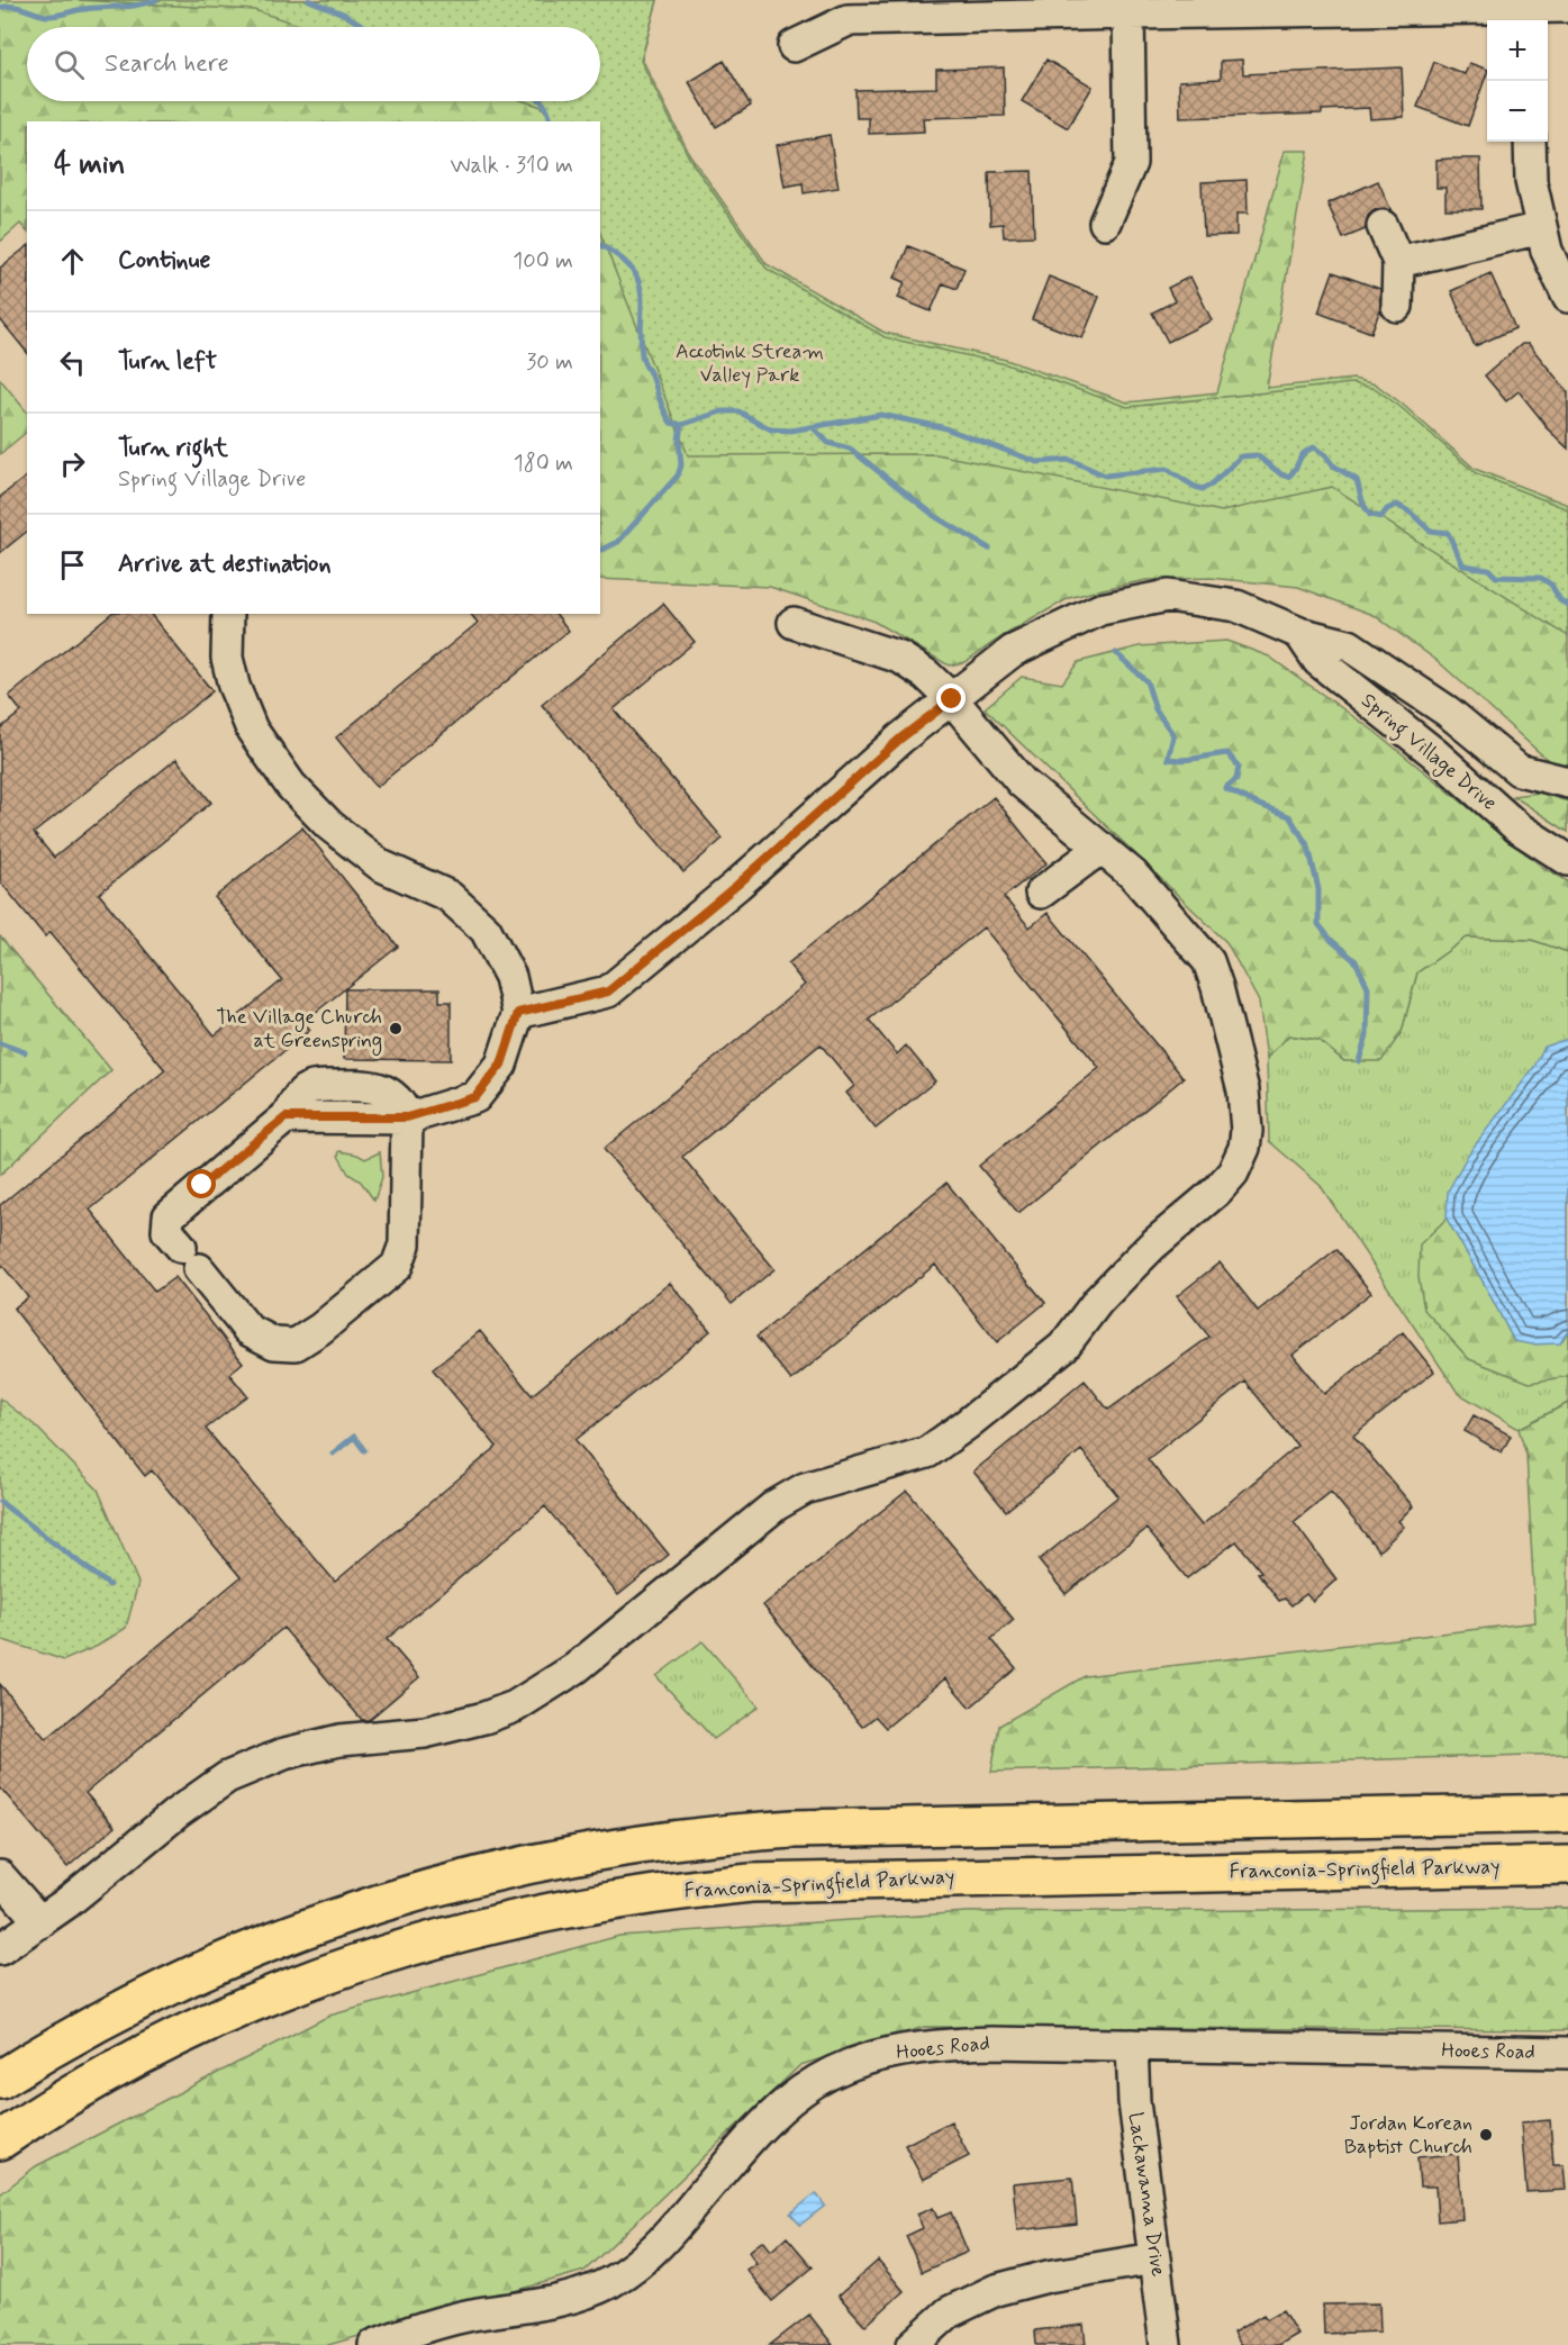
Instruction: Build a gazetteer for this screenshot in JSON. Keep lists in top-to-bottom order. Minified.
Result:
{"streets":{"main road":["Franconia-Springfield Parkway"],"street":["Spring Village Drive","Hooes Road","Lackawanna Drive"]},"crossings":[["Hooes Road","Lackawanna Drive"]],"parks":["Accotink Stream Valley Park"],"places":["The Village Church at Greenspring","Jordan Korean Baptist Church"],"page":{"map_buttons":["+","−"],"search":"Search here","heading":["4 min","Walk · 310 m"],"list":[["Continue","100 m"],["Turn left","30 m"],["Turn right","Spring Village Drive","180 m"],"Arrive at destination"]}}
